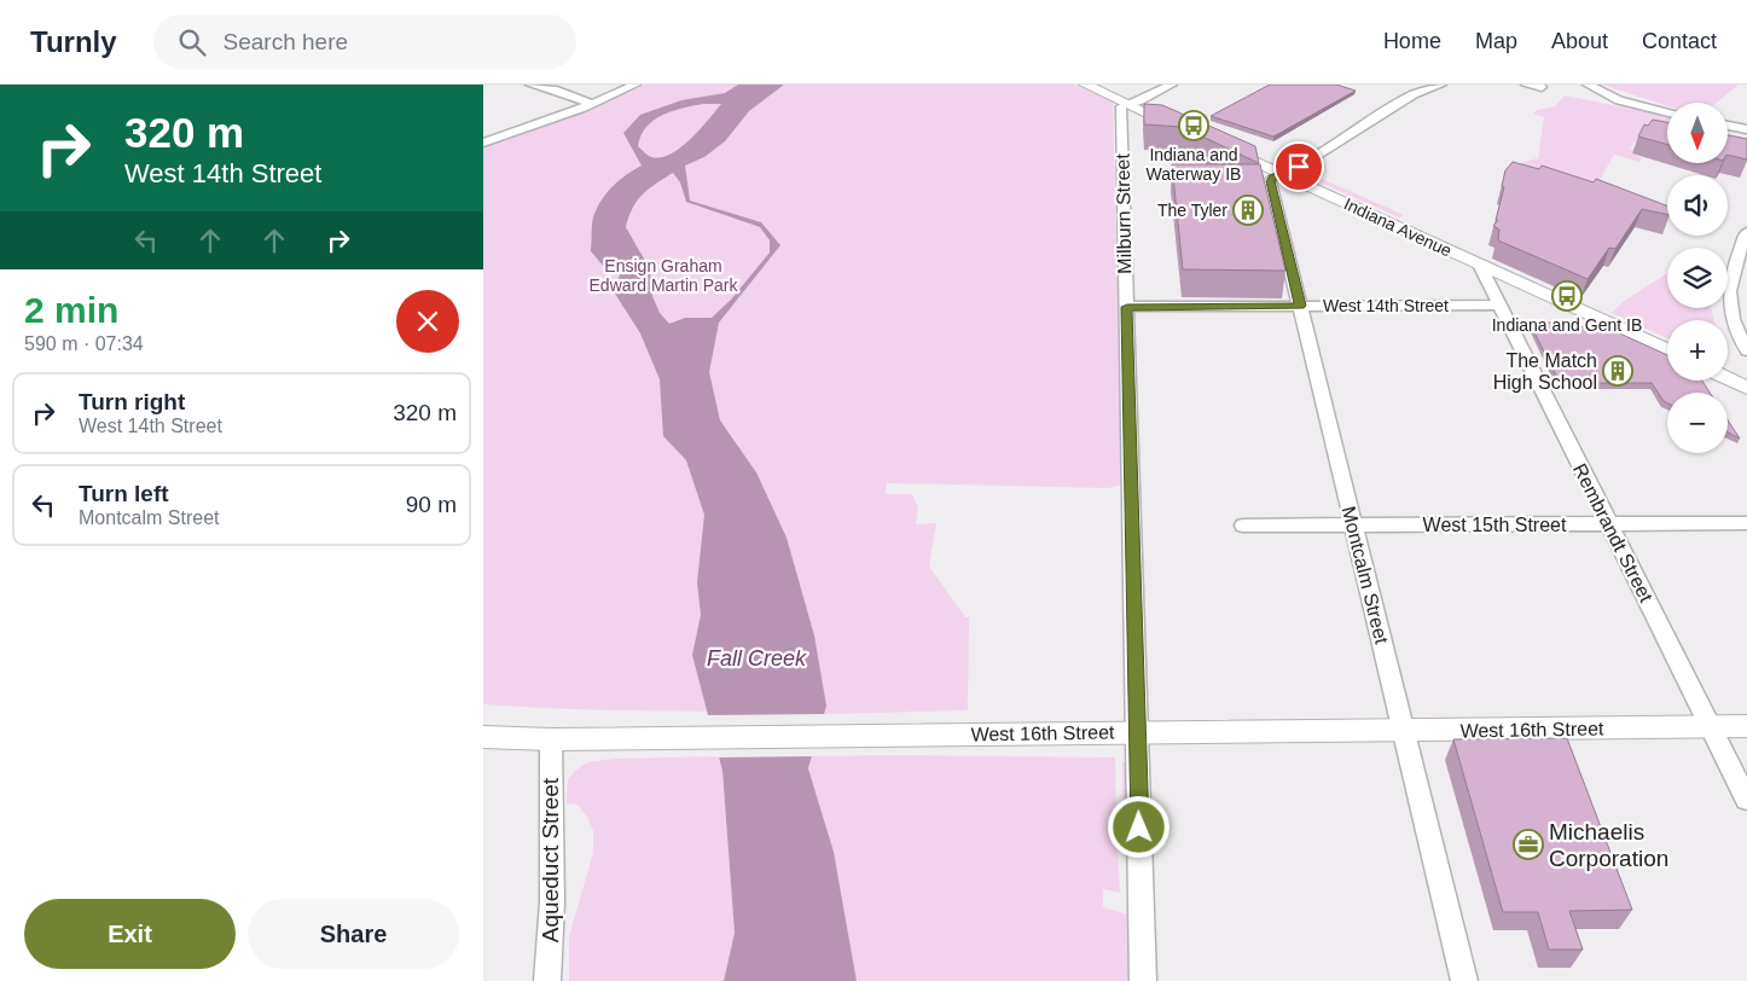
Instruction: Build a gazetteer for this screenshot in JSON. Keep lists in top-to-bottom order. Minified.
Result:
{"streets":{"main road":["Indiana Avenue","West 16th Street"],"street":["Milburn Street","West 14th Street","West 15th Street","Rembrandt Street","Montcalm Street","Aqueduct Street"]},"crossings":[["Milburn Street","West 14th Street"],["Milburn Street","West 16th Street"],["Indiana Avenue","Rembrandt Street"],["Indiana Avenue","Montcalm Street"],["West 14th Street","Rembrandt Street"],["West 14th Street","Montcalm Street"],["West 15th Street","Rembrandt Street"],["West 15th Street","Montcalm Street"],["Rembrandt Street","West 16th Street"],["Montcalm Street","West 16th Street"],["West 16th Street","Aqueduct Street"]],"water":["Fall Creek"],"parks":["Ensign Graham Edward Martin Park"],"places":{"bus stop":["Indiana and Waterway IB","Indiana and Gent IB"],"building":["The Tyler","The Match High School"],"office":["Michaelis Corporation"]},"north":"bottom","page":{"header":"Turnly","search":"Search here","nav":["Home","Map","About","Contact"],"turn":["320 m","West 14th Street"],"map_buttons":["+","−"],"heading":["2 min","590 m · 07:34"],"list":[{"name":"Turn right","note":"West 14th Street","value":"320 m"},{"name":"Turn left","note":"Montcalm Street","value":"90 m"}],"buttons":["Exit","Share"]}}
